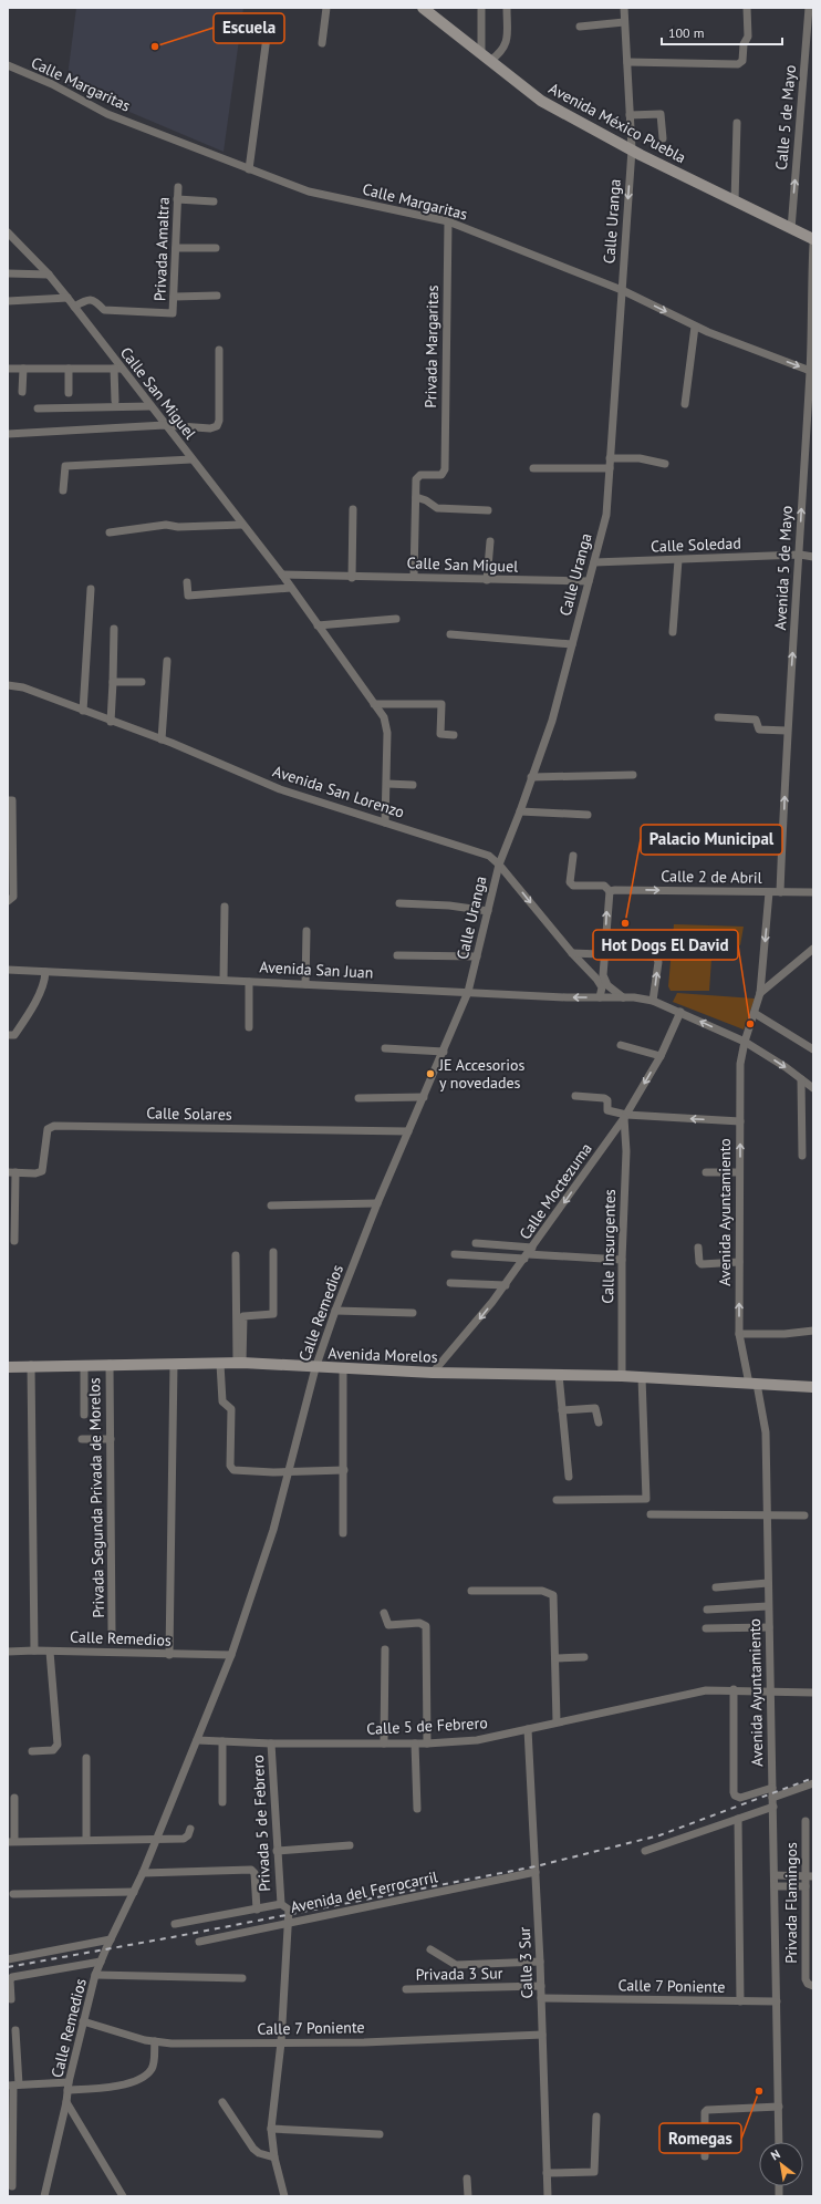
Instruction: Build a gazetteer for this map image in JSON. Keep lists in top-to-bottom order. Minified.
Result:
{"streets":{"street":["Calle Margaritas","Calle 5 de Mayo","Avenida México Puebla","Calle Uranga","Privada Amaltra","Privada Margaritas","Calle San Miguel","Calle Soledad","Avenida 5 de Mayo","Avenida San Lorenzo","Calle 2 de Abril","Avenida San Juan","Calle Solares","Calle Moctezuma","Avenida Ayuntamiento","Calle Insurgentes","Calle Remedios","Avenida Morelos","Privada Segunda Privada de Morelos","Calle 5 de Febrero","Privada 5 de Febrero","Avenida del Ferrocarril","Privada Flamingos","Calle 3 Sur","Privada 3 Sur","Calle 7 Poniente"]},"crossings":[["Calle Margaritas","Calle Uranga"],["Calle Margaritas","Privada Margaritas"],["Calle Margaritas","Avenida 5 de Mayo"],["Calle 5 de Mayo","Avenida México Puebla"],["Avenida México Puebla","Calle Uranga"],["Calle Uranga","Calle San Miguel"],["Calle Uranga","Calle Soledad"],["Calle Uranga","Avenida San Lorenzo"],["Calle Uranga","Avenida San Juan"],["Calle Uranga","Calle Remedios"],["Privada Amaltra","Calle San Miguel"],["Calle San Miguel","Avenida San Lorenzo"],["Calle Soledad","Avenida 5 de Mayo"],["Avenida 5 de Mayo","Calle 2 de Abril"],["Avenida San Lorenzo","Avenida San Juan"],["Avenida San Juan","Calle Moctezuma"],["Avenida San Juan","Avenida Ayuntamiento"],["Avenida San Juan","Calle Remedios"],["Calle Solares","Calle Remedios"],["Calle Moctezuma","Calle Insurgentes"],["Calle Moctezuma","Avenida Morelos"],["Avenida Ayuntamiento","Avenida Morelos"],["Avenida Ayuntamiento","Calle 5 de Febrero"],["Avenida Ayuntamiento","Calle 7 Poniente"],["Calle Insurgentes","Avenida Morelos"],["Calle Remedios","Avenida Morelos"],["Calle Remedios","Calle 5 de Febrero"],["Calle Remedios","Calle 7 Poniente"],["Avenida Morelos","Privada Segunda Privada de Morelos"],["Calle 5 de Febrero","Privada 5 de Febrero"],["Calle 5 de Febrero","Calle 3 Sur"],["Privada 5 de Febrero","Avenida del Ferrocarril"],["Avenida del Ferrocarril","Calle 3 Sur"],["Calle 3 Sur","Privada 3 Sur"],["Calle 3 Sur","Calle 7 Poniente"]],"one_way":["Avenida 5 de Mayo","Calle 2 de Abril","Calle Moctezuma"],"places":["Escuela","Palacio Municipal","Hot Dogs El David","JE Accesorios y novedades","Romegas"],"scale_bar":"100 m","north":"top left"}
